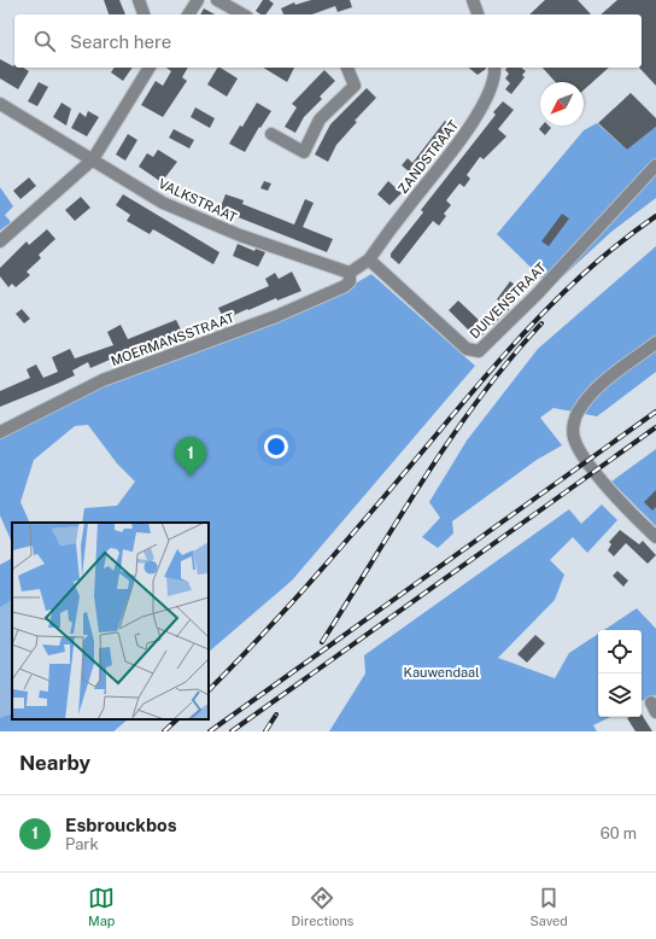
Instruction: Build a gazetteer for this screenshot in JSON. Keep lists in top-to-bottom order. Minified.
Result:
{"streets":{"street":["ZANDSTRAAT","VALKSTRAAT","DUIVENSTRAAT","MOERMANSSTRAAT"]},"crossings":[["ZANDSTRAAT","DUIVENSTRAAT"],["VALKSTRAAT","MOERMANSSTRAAT"]],"parks":["Kauwendaal"],"north":"bottom left","page":{"search":"Search here","pins":"1","heading":"Nearby","list":[{"mark":"1","name":"Esbrouckbos","note":"Park","value":"60 m"}],"nav":["Map","Directions","Saved"]}}
